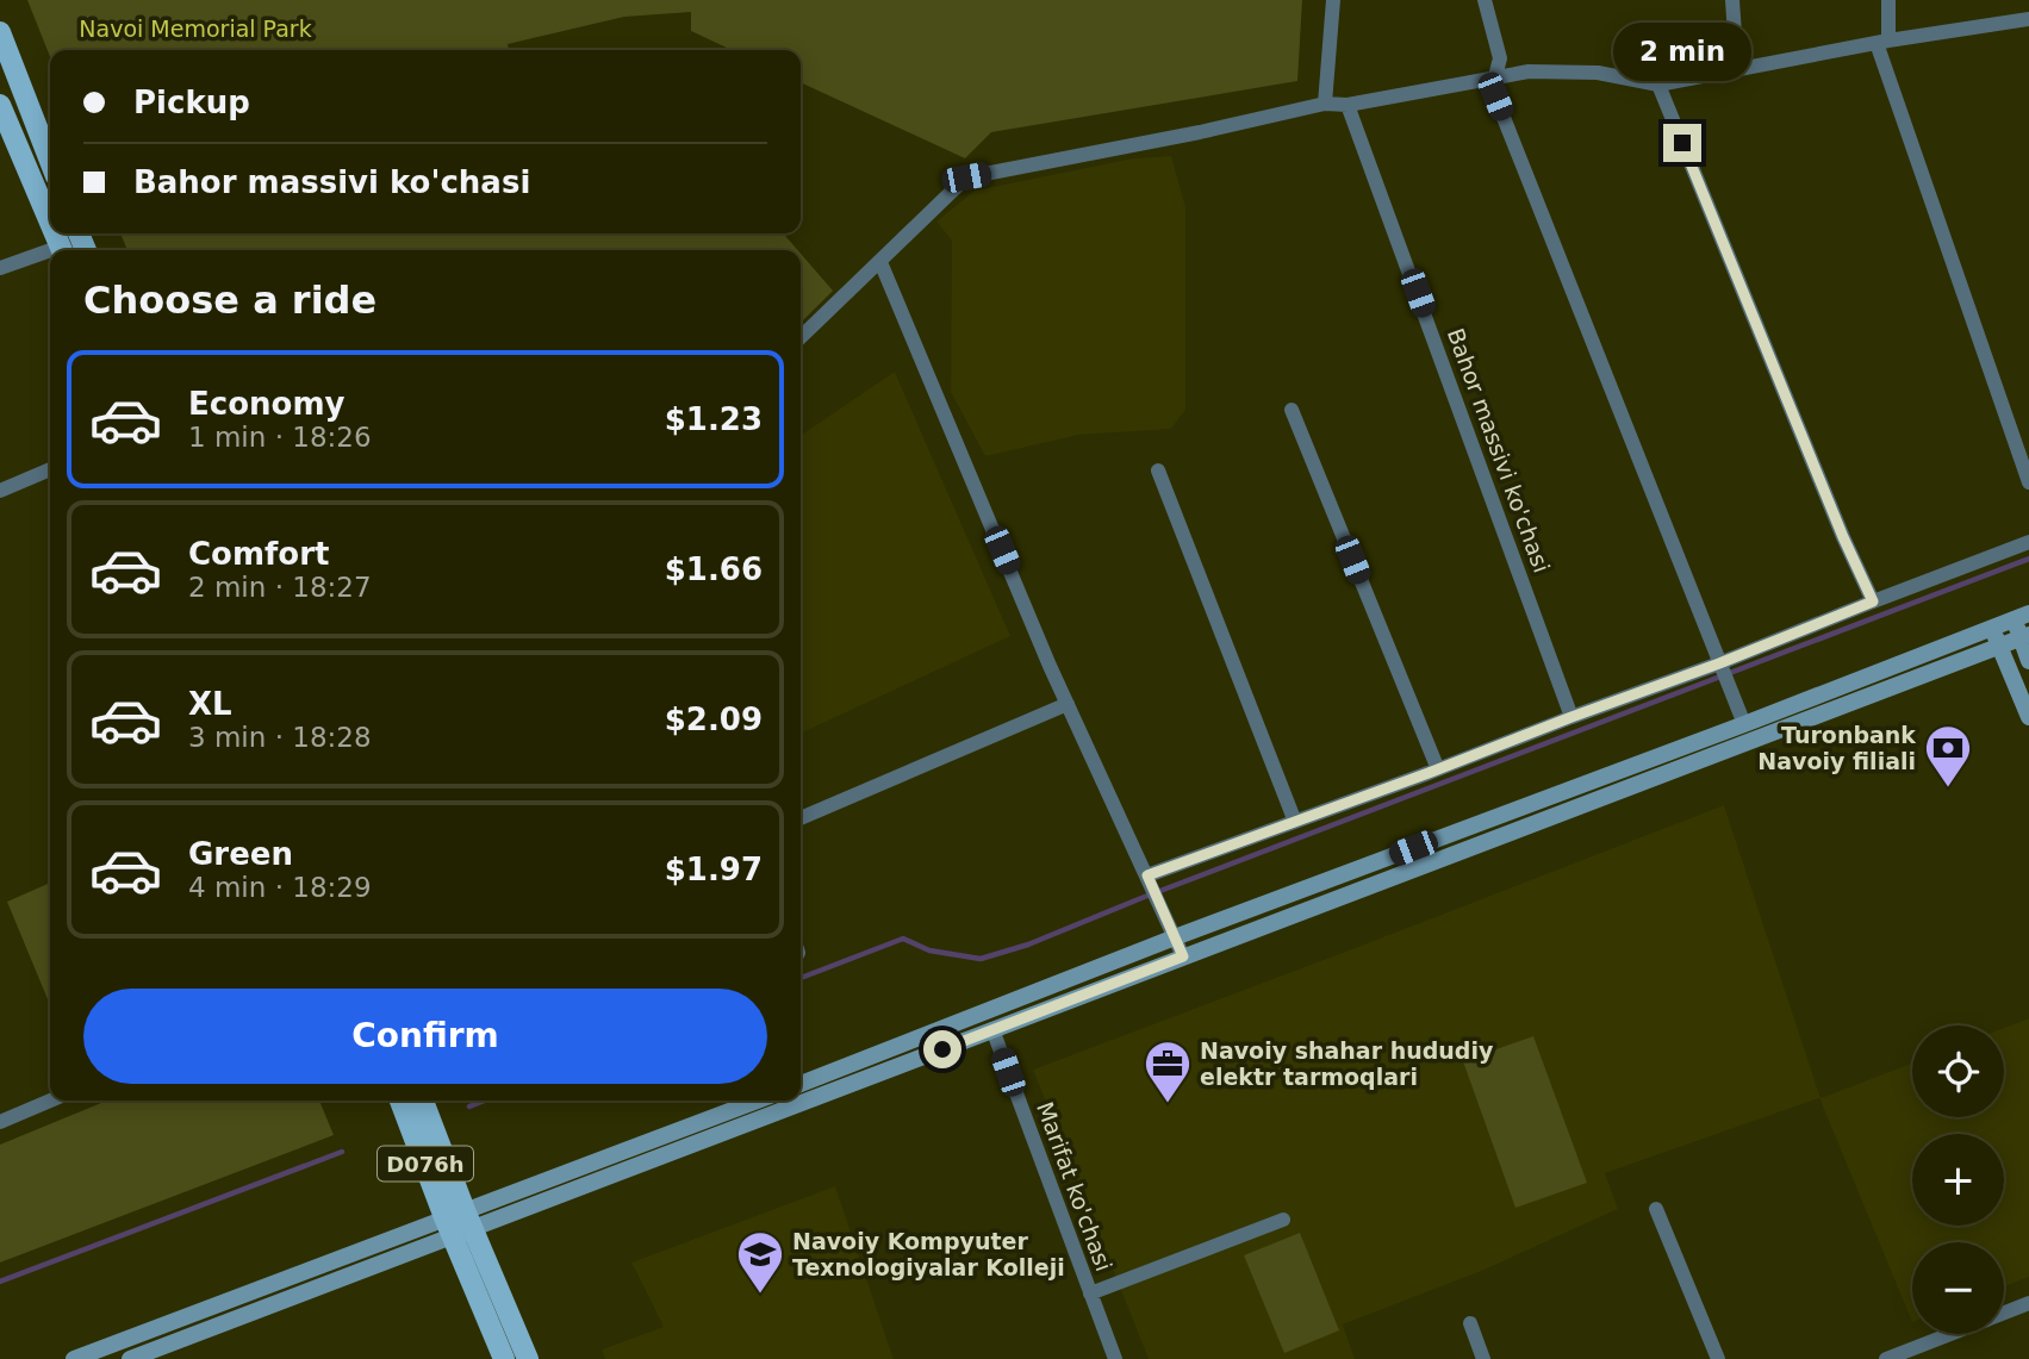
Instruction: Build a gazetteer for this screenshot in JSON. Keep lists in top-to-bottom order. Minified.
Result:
{"streets":{"main road":["D076h"],"street":["Bahor massivi ko'chasi","Marifat ko'chasi"]},"parks":["Navoi Memorial Park"],"places":{"bank":["Turonbank Navoiy filiali"],"office":["Navoiy shahar hududiy elektr tarmoqlari"],"school or university":["Navoiy Kompyuter Texnologiyalar Kolleji"]},"page":{"bubble":"2 min","banner":["Pickup","Bahor massivi ko'chasi"],"heading":"Choose a ride","list":[{"name":"Economy","note":"1 min · 18:26","value":"$1.23"},{"name":"Comfort","note":"2 min · 18:27","value":"$1.66"},{"name":"XL","note":"3 min · 18:28","value":"$2.09"},{"name":"Green","note":"4 min · 18:29","value":"$1.97"}],"buttons":"Confirm","map_buttons":["+","−"]}}
